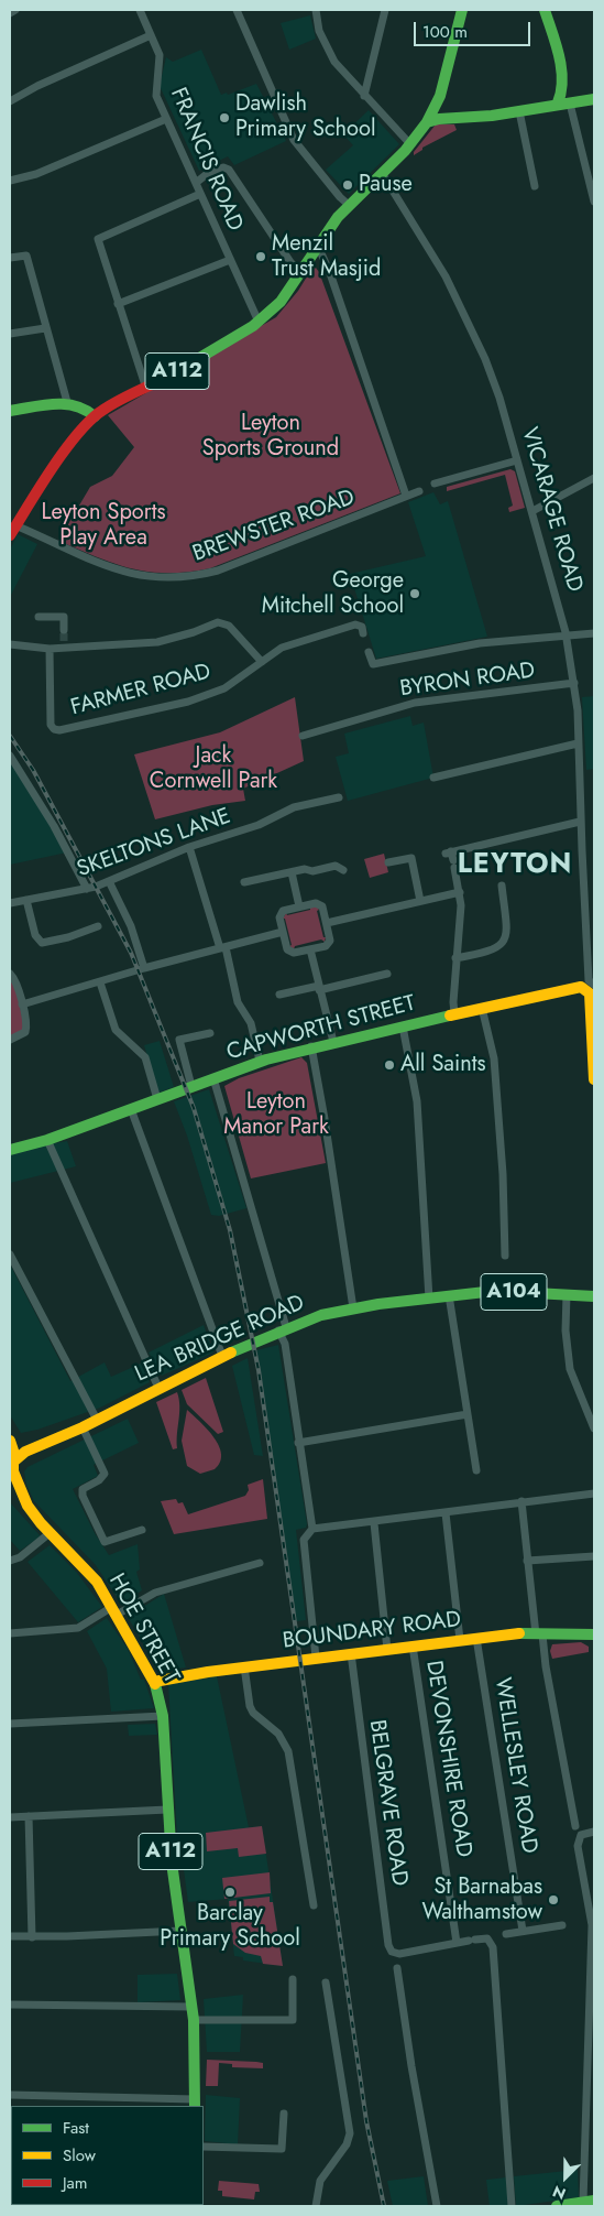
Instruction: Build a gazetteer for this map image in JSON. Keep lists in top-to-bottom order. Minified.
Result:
{"streets":{"main road":["A112","VICARAGE ROAD","CAPWORTH STREET","A104","LEA BRIDGE ROAD","HOE STREET","BOUNDARY ROAD"],"street":["FRANCIS ROAD","BREWSTER ROAD","BYRON ROAD","FARMER ROAD","SKELTONS LANE","DEVONSHIRE ROAD","WELLESLEY ROAD","BELGRAVE ROAD"]},"crossings":[["FRANCIS ROAD","A112"],["A112","VICARAGE ROAD"],["A112","BREWSTER ROAD"],["A112","LEA BRIDGE ROAD"],["A112","HOE STREET"],["VICARAGE ROAD","BYRON ROAD"],["VICARAGE ROAD","CAPWORTH STREET"],["LEA BRIDGE ROAD","HOE STREET"],["HOE STREET","BOUNDARY ROAD"],["BOUNDARY ROAD","DEVONSHIRE ROAD"],["BOUNDARY ROAD","WELLESLEY ROAD"],["BOUNDARY ROAD","BELGRAVE ROAD"],["DEVONSHIRE ROAD","BELGRAVE ROAD"]],"districts":["LEYTON"],"parks":["Leyton Sports Ground","Leyton Sports Play Area","Jack Cornwell Park","Leyton Manor Park"],"places":["Dawlish Primary School","Pause","Menzil Trust Masjid","George Mitchell School","All Saints","Barclay Primary School","St Barnabas Walthamstow"],"legend":["Fast","Slow","Jam"],"scale_bar":"100 m","north":"bottom left"}
